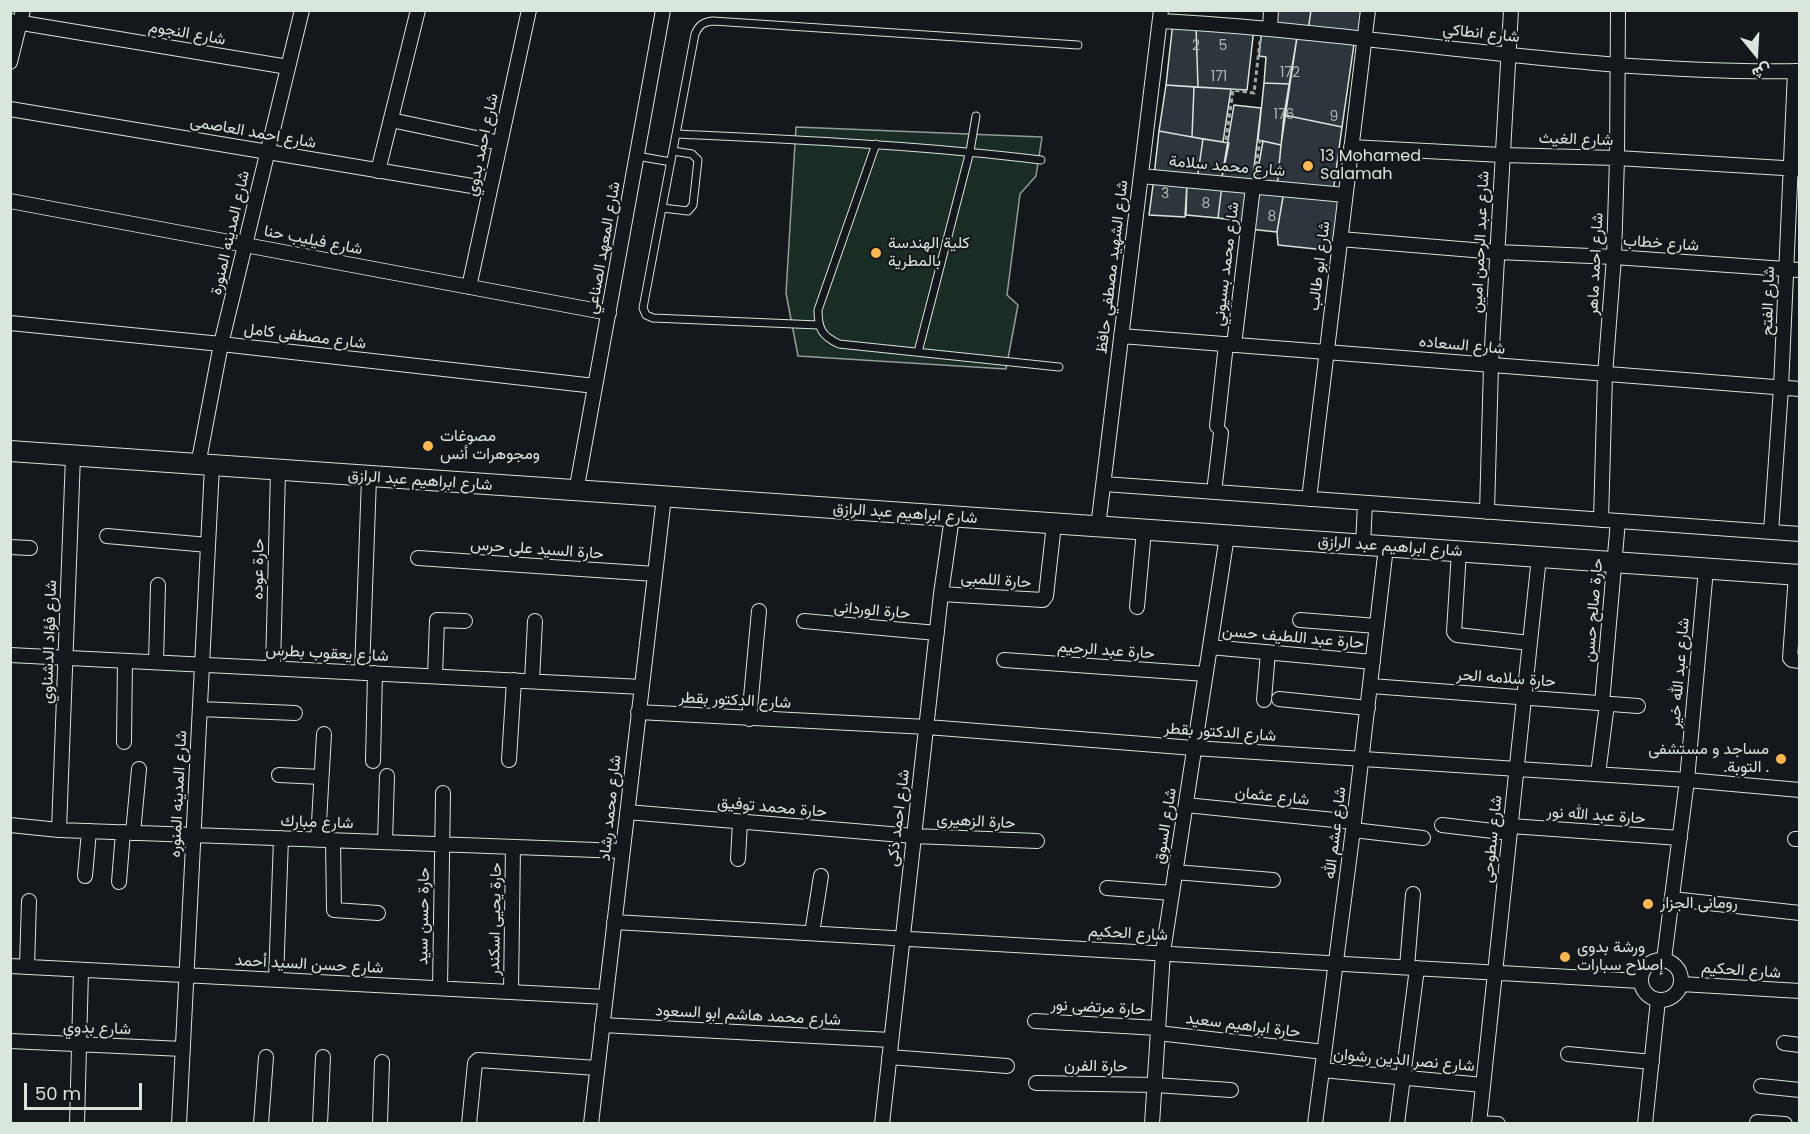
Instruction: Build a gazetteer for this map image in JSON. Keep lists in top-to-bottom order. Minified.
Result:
{"streets":{"main road":["شارع ابراهيم عبد الرازق"],"street":["شارع النجوم","شارع انطاكي","شارع احمد العاصمى","شارع الغيث","شارع احمد بدوي","شارع محمد سلامة","شارع المدينه المنورة","شارع فيليب حنا","شارع عبد الرحمن امين","شارع خطاب","شارع المعهد الصناعي","شارع محمد بسيوني","شارع احمد ماهر","شارع ابو طالب","شارع الشهيد مصطفي حافظ","شارع الفتح","شارع مصطفى كامل","شارع السعاده","حارة السيد على حرس","حارة عوده","حارة اللمبى","حارة صالح حسن","حارة الوردانى","حارة عبد اللطيف حسن","شارع فؤاد الدشناوي","حارة عبد الرحيم","شارع يعقوب بطرس","شارع عبد الله خير","حارة سلامه الحر","شارع الدكتور بقطر","شارع المدينه المنوره","شارع عثمان","شارع محمد رشاد","حارة محمد توفيق","حارة عبد الله نور","شارع احمد ذكى","حارة الزهيرى","شارع مبارك","شارع السوق","شارع عشم الله","شارع سطوحى","حارة حسن سيد","حارة يحيى اسكندر","شارع الحكيم","شارع حسن السيد أحمد","حارة مرتضى نور","شارع محمد هاشم ابو السعود","حارة ابراهيم سعيد","شارع بدوي","شارع نصر الدين رشوان","حارة الفرن"]},"crossings":[["شارع النجوم","شارع المدينه المنورة"],["شارع انطاكي","شارع عبد الرحمن امين"],["شارع انطاكي","شارع احمد ماهر"],["شارع انطاكي","شارع ابو طالب"],["شارع انطاكي","شارع الشهيد مصطفي حافظ"],["شارع انطاكي","شارع الفتح"],["شارع احمد العاصمى","شارع احمد بدوي"],["شارع احمد العاصمى","شارع المدينه المنورة"],["شارع الغيث","شارع عبد الرحمن امين"],["شارع الغيث","شارع احمد ماهر"],["شارع الغيث","شارع ابو طالب"],["شارع الغيث","شارع الفتح"],["شارع احمد بدوي","شارع فيليب حنا"],["شارع محمد سلامة","شارع محمد بسيوني"],["شارع محمد سلامة","شارع ابو طالب"],["شارع محمد سلامة","شارع الشهيد مصطفي حافظ"],["شارع المدينه المنورة","شارع فيليب حنا"],["شارع المدينه المنورة","شارع مصطفى كامل"],["شارع المدينه المنورة","شارع ابراهيم عبد الرازق"],["شارع المدينه المنورة","شارع المدينه المنوره"],["شارع فيليب حنا","شارع المعهد الصناعي"],["شارع عبد الرحمن امين","شارع خطاب"],["شارع عبد الرحمن امين","شارع السعاده"],["شارع خطاب","شارع احمد ماهر"],["شارع خطاب","شارع ابو طالب"],["شارع خطاب","شارع الفتح"],["شارع المعهد الصناعي","شارع مصطفى كامل"],["شارع المعهد الصناعي","شارع ابراهيم عبد الرازق"],["شارع محمد بسيوني","شارع السعاده"],["شارع احمد ماهر","شارع السعاده"],["شارع ابو طالب","شارع السعاده"],["شارع الشهيد مصطفي حافظ","شارع السعاده"],["شارع الشهيد مصطفي حافظ","شارع ابراهيم عبد الرازق"],["شارع الفتح","شارع السعاده"],["شارع ابراهيم عبد الرازق","حارة عوده"],["شارع ابراهيم عبد الرازق","حارة اللمبى"],["شارع ابراهيم عبد الرازق","حارة صالح حسن"],["شارع ابراهيم عبد الرازق","شارع فؤاد الدشناوي"],["شارع ابراهيم عبد الرازق","شارع عبد الله خير"],["شارع ابراهيم عبد الرازق","شارع المدينه المنوره"],["شارع ابراهيم عبد الرازق","شارع محمد رشاد"],["شارع ابراهيم عبد الرازق","شارع احمد ذكى"],["شارع ابراهيم عبد الرازق","شارع السوق"],["شارع ابراهيم عبد الرازق","شارع عشم الله"],["شارع ابراهيم عبد الرازق","شارع سطوحى"],["حارة السيد على حرس","شارع محمد رشاد"],["حارة عوده","شارع يعقوب بطرس"],["حارة اللمبى","شارع احمد ذكى"],["حارة صالح حسن","حارة سلامه الحر"],["حارة صالح حسن","شارع الدكتور بقطر"],["حارة الوردانى","شارع احمد ذكى"],["حارة عبد اللطيف حسن","شارع السوق"],["حارة عبد اللطيف حسن","شارع عشم الله"],["شارع فؤاد الدشناوي","شارع يعقوب بطرس"],["شارع فؤاد الدشناوي","شارع مبارك"],["حارة عبد الرحيم","شارع السوق"],["شارع يعقوب بطرس","شارع المدينه المنوره"],["شارع يعقوب بطرس","شارع محمد رشاد"],["شارع عبد الله خير","شارع الدكتور بقطر"],["شارع عبد الله خير","حارة عبد الله نور"],["شارع عبد الله خير","شارع الحكيم"],["حارة سلامه الحر","شارع عشم الله"],["حارة سلامه الحر","شارع سطوحى"],["شارع الدكتور بقطر","شارع محمد رشاد"],["شارع الدكتور بقطر","شارع احمد ذكى"],["شارع الدكتور بقطر","شارع السوق"],["شارع الدكتور بقطر","شارع عشم الله"],["شارع الدكتور بقطر","شارع سطوحى"],["شارع المدينه المنوره","شارع مبارك"],["شارع المدينه المنوره","شارع حسن السيد أحمد"],["شارع المدينه المنوره","شارع بدوي"],["شارع عثمان","شارع السوق"],["شارع عثمان","شارع عشم الله"],["شارع محمد رشاد","حارة محمد توفيق"],["شارع محمد رشاد","شارع مبارك"],["شارع محمد رشاد","شارع الحكيم"],["شارع محمد رشاد","شارع حسن السيد أحمد"],["شارع محمد رشاد","شارع محمد هاشم ابو السعود"],["حارة محمد توفيق","شارع احمد ذكى"],["حارة محمد توفيق","حارة الزهيرى"],["حارة عبد الله نور","شارع سطوحى"],["شارع احمد ذكى","حارة الزهيرى"],["شارع احمد ذكى","شارع الحكيم"],["شارع احمد ذكى","شارع محمد هاشم ابو السعود"],["شارع مبارك","حارة حسن سيد"],["شارع مبارك","حارة يحيى اسكندر"],["شارع السوق","شارع الحكيم"],["شارع السوق","حارة مرتضى نور"],["شارع السوق","حارة ابراهيم سعيد"],["شارع السوق","حارة الفرن"],["شارع عشم الله","شارع الحكيم"],["شارع عشم الله","حارة ابراهيم سعيد"],["شارع عشم الله","شارع نصر الدين رشوان"],["شارع سطوحى","شارع الحكيم"],["شارع سطوحى","شارع نصر الدين رشوان"],["حارة حسن سيد","شارع حسن السيد أحمد"],["حارة يحيى اسكندر","شارع حسن السيد أحمد"],["حارة مرتضى نور","حارة ابراهيم سعيد"]],"places":["13 Mohamed Salamah","كلية الهندسة بالمطرية","مصوغات ومجوهرات أنس","مساجد و مستشفى .التوبة .","رومانى الجزار","ورشة بدوى إصلاح سبارات"],"house_numbers":["2","5","172","171","176","9","3","8","8"],"scale_bar":"50 m","north":"bottom"}
